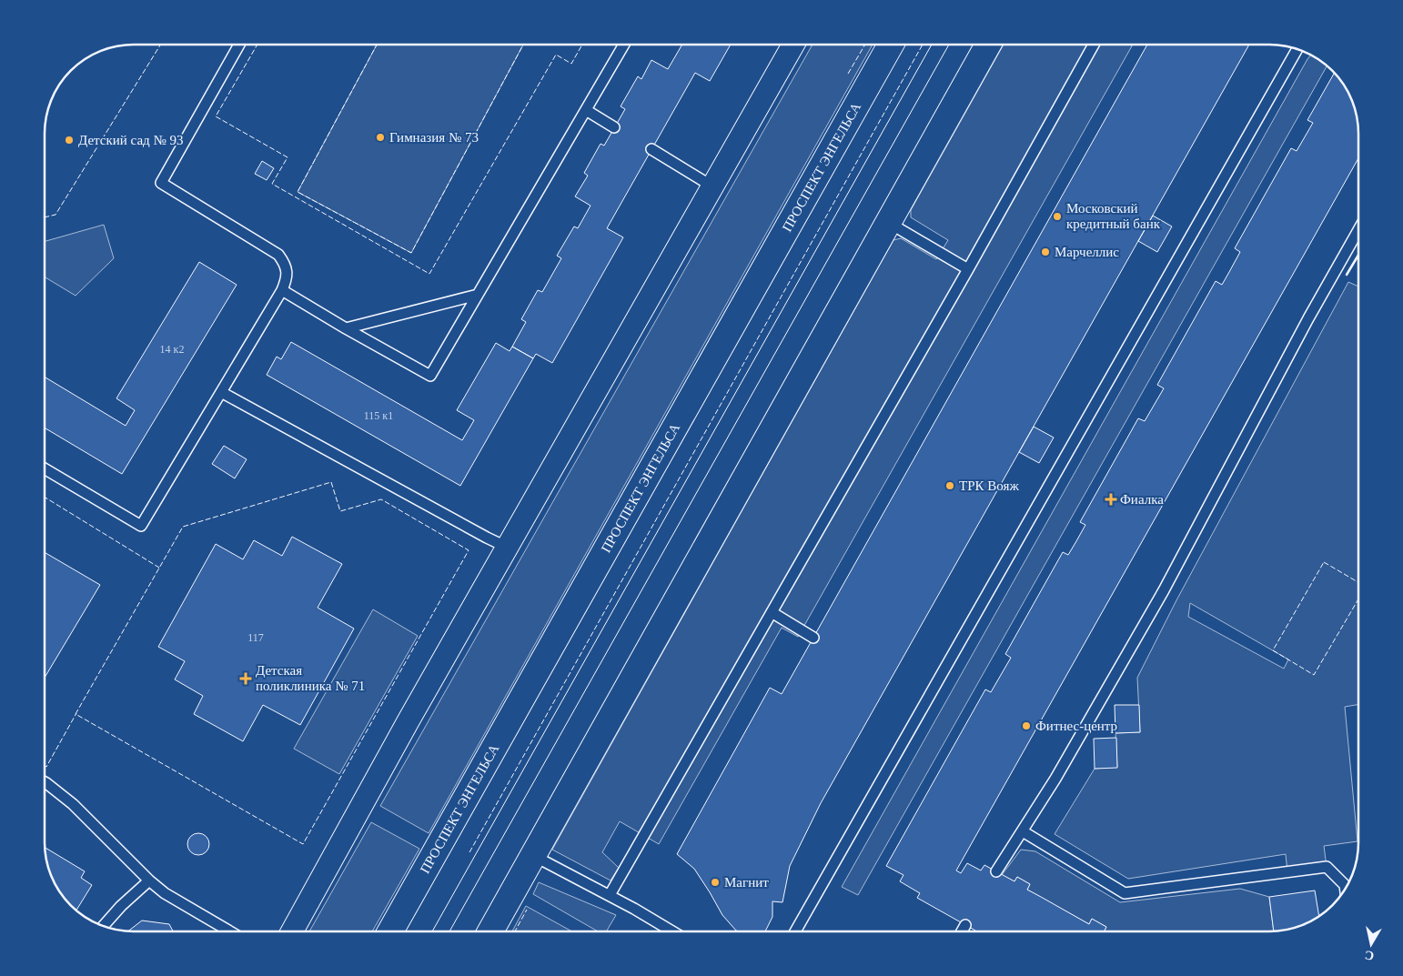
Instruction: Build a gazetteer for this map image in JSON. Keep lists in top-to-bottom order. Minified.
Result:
{"streets":{"main road":["ПРОСПЕКТ ЭНГЕЛЬСА"]},"places":{"other":["Гимназия № 73","Детский сад № 93","Московский кредитный банк","Марчеллис","ТРК Вояж","Фитнес-центр","Магнит"],"health":["Фиалка","Детская поликлиника № 71"]},"house_numbers":["14 к2","115 к1","117"],"north":"bottom"}
